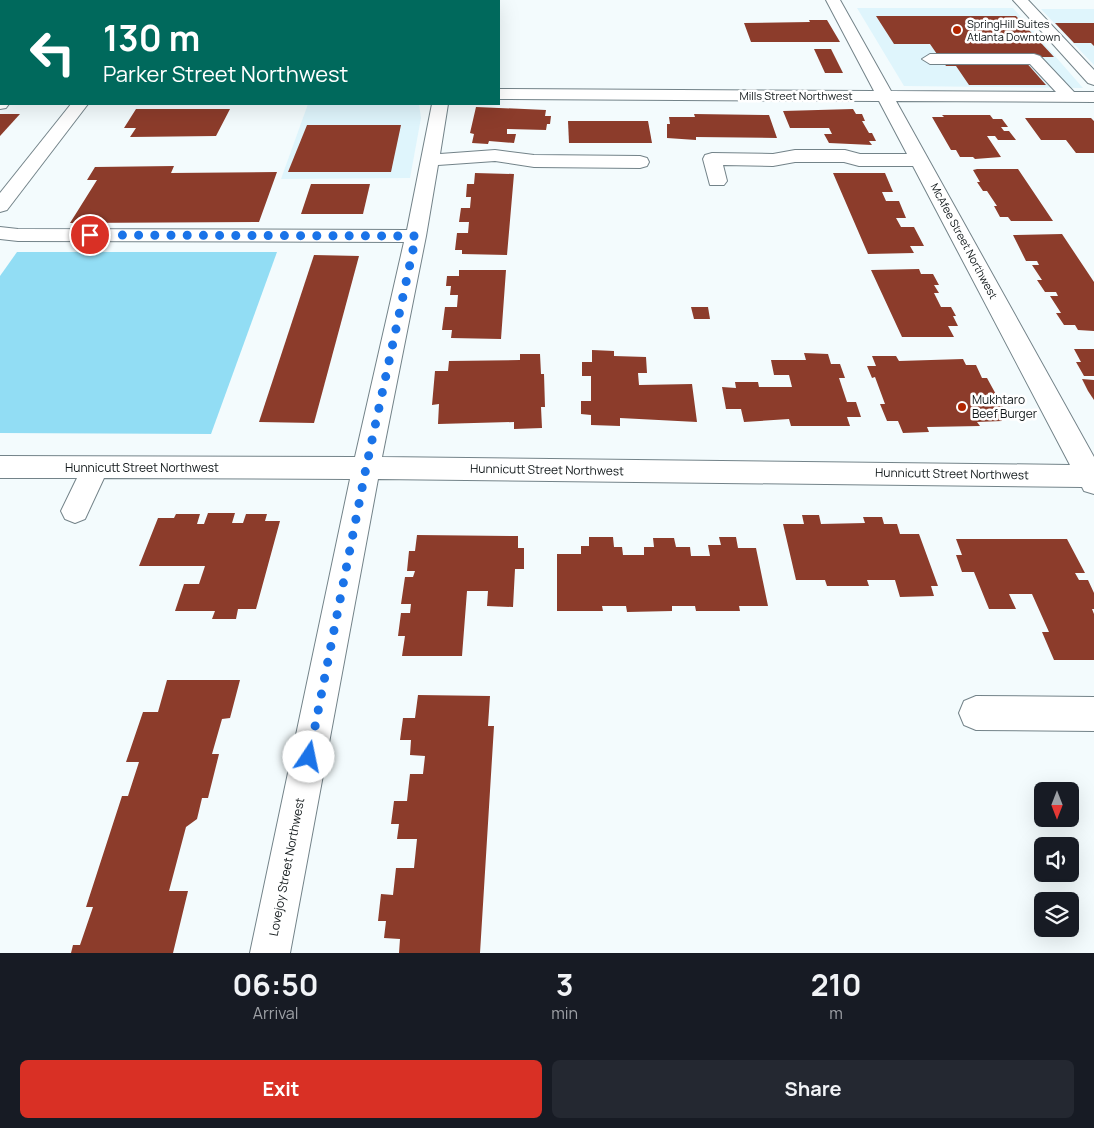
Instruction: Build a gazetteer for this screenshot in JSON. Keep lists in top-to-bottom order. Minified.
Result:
{"streets":{"street":["Mills Street Northwest","McAfee Street Northwest","Hunnicutt Street Northwest","Lovejoy Street Northwest"]},"crossings":[["Mills Street Northwest","McAfee Street Northwest"],["McAfee Street Northwest","Hunnicutt Street Northwest"],["Hunnicutt Street Northwest","Lovejoy Street Northwest"]],"places":["SpringHill Suites Atlanta Downtown","Mukhtaro Beef Burger"],"north":"bottom","page":{"turn":["130 m","Parker Street Northwest"],"eta":["06:50","Arrival","3","min","210","m"],"buttons":["Exit","Share"]}}
